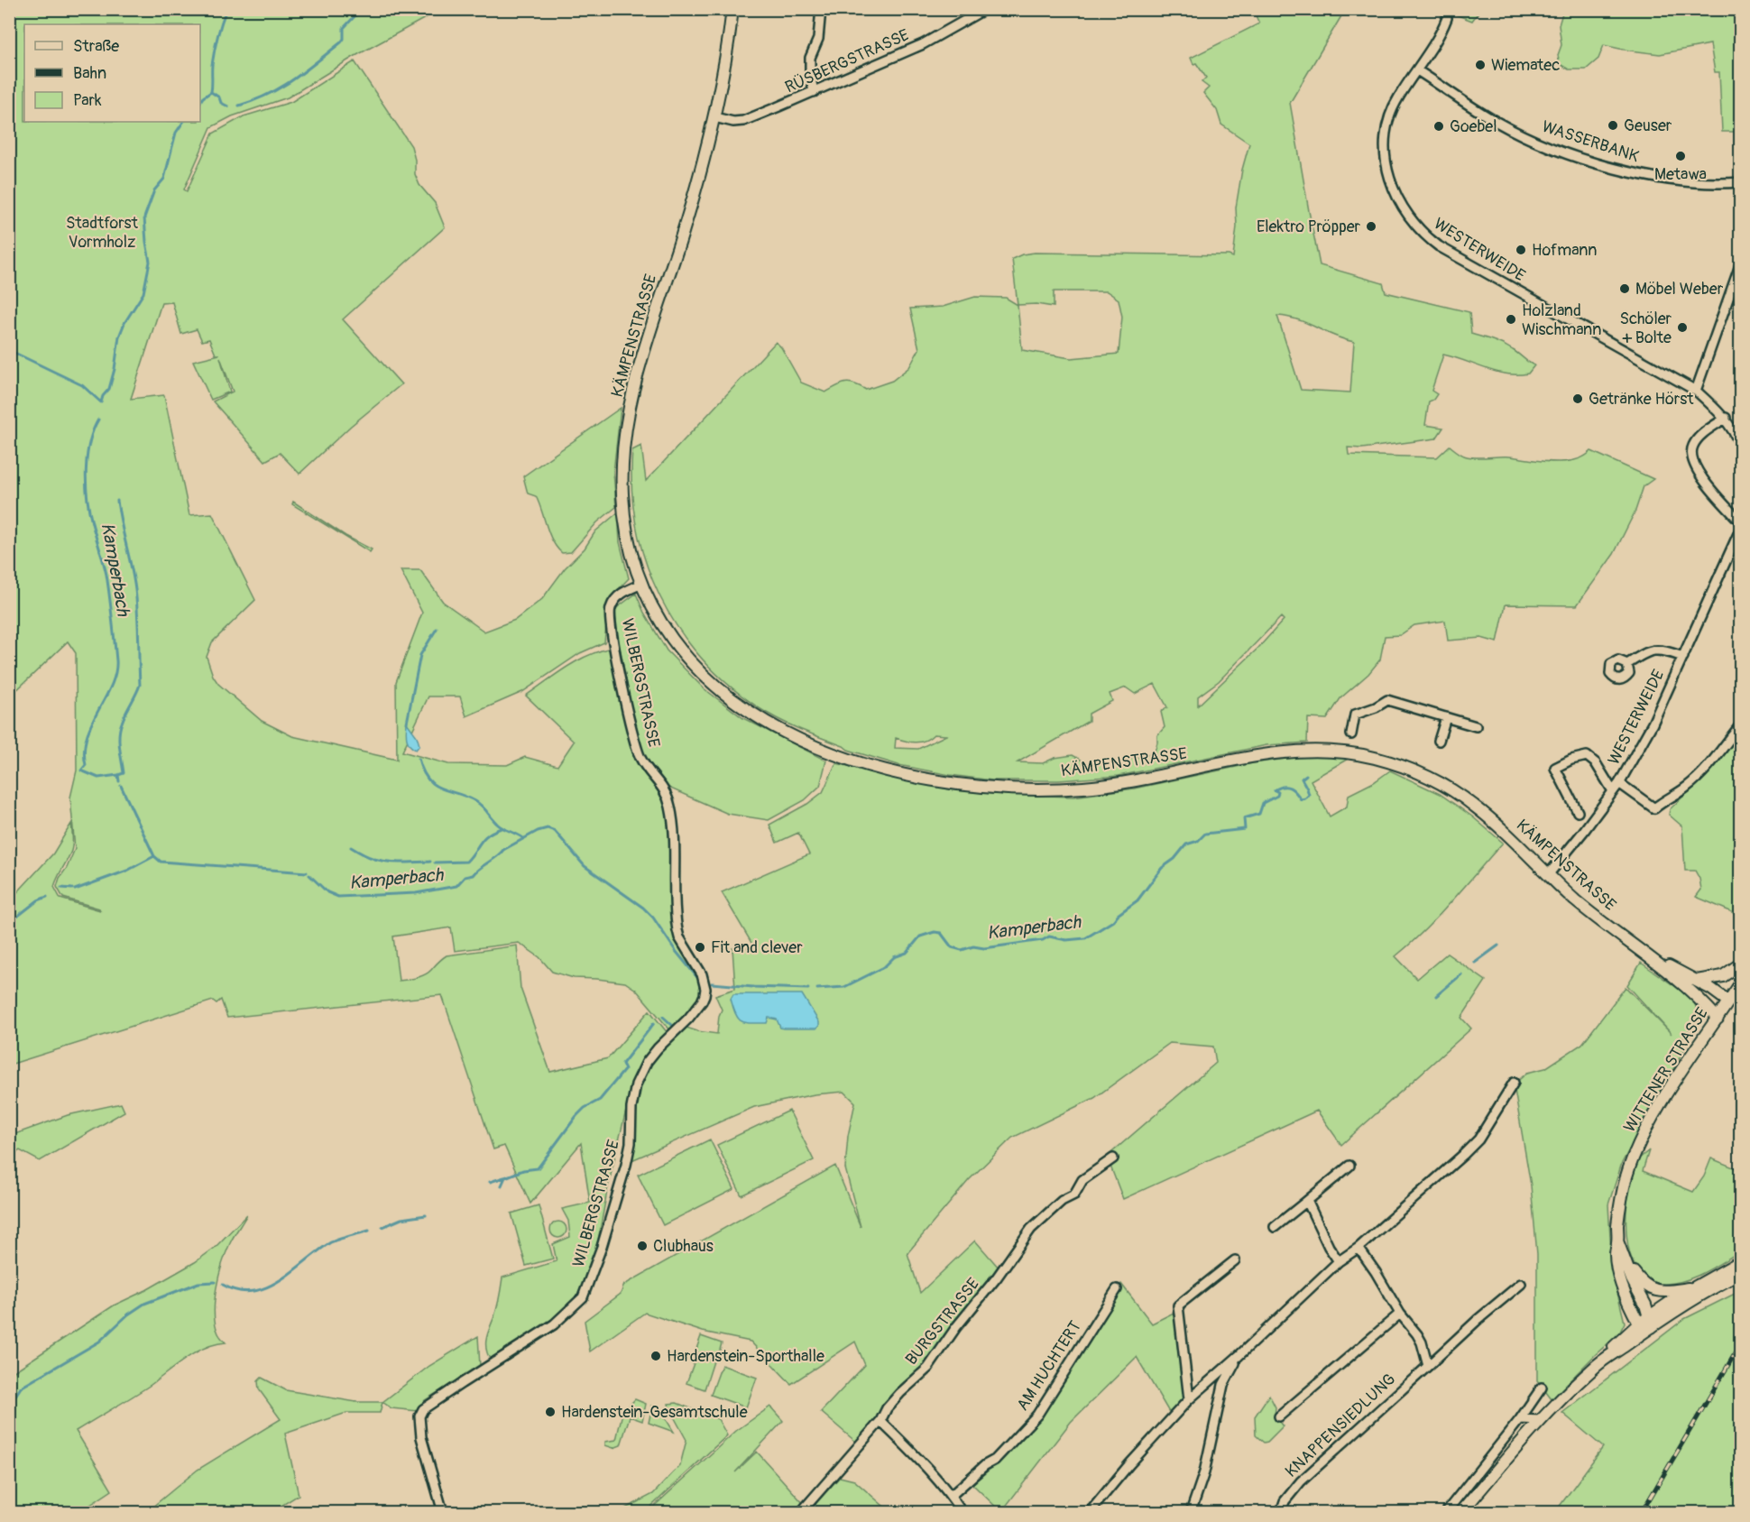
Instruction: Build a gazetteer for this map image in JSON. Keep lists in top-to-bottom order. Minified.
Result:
{"streets":{"street":["RÜSBERGSTRASSE","WASSERBANK","WESTERWEIDE","KÄMPENSTRASSE","WILBERGSTRASSE","WITTENER STRASSE","BURGSTRASSE","AM HUCHTERT","KNAPPENSIEDLUNG"]},"crossings":[["RÜSBERGSTRASSE","KÄMPENSTRASSE"],["WASSERBANK","WESTERWEIDE"],["WESTERWEIDE","KÄMPENSTRASSE"],["KÄMPENSTRASSE","WILBERGSTRASSE"],["KÄMPENSTRASSE","WITTENER STRASSE"]],"water":["Kamperbach"],"parks":["Stadtforst Vormholz"],"places":["Wiematec","Geuser","Goebel","Metawa","Elektro Pröpper","Hofmann","Möbel Weber","Holzland Wischmann","Schöler + Bolte","Getränke Hörst","Fit and clever","Clubhaus","Hardenstein-Sporthalle","Hardenstein-Gesamtschule"],"legend":["Straße","Bahn","Park"]}
